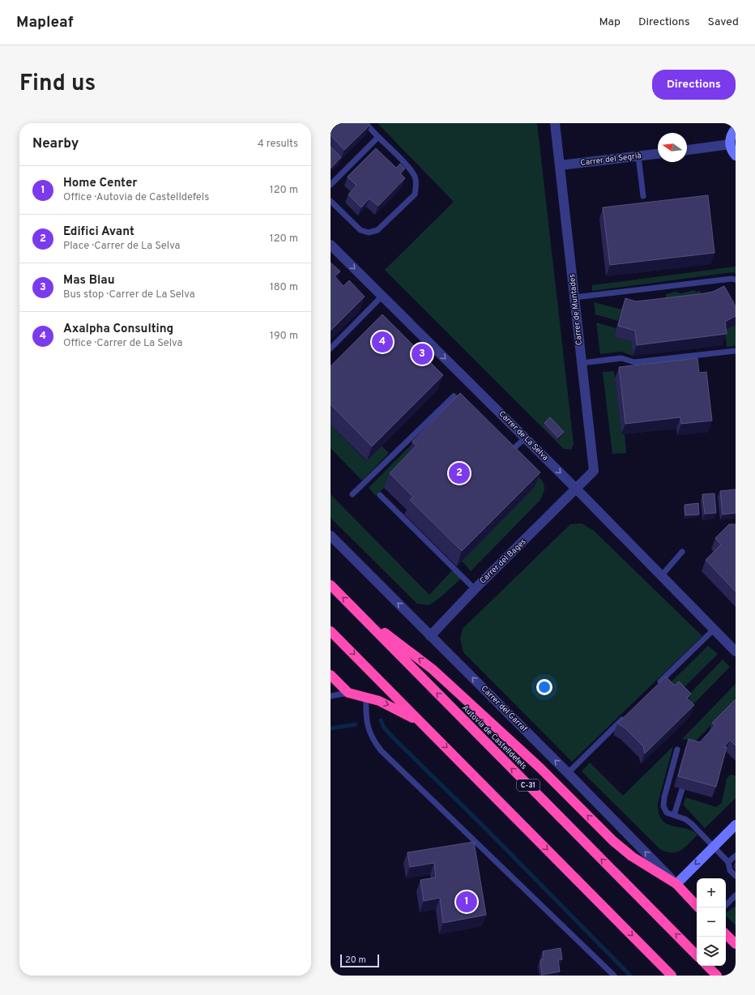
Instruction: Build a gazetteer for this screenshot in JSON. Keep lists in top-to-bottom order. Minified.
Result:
{"streets":{"highway":["Autovia de Castelldefels","C-31"],"street":["Carrer del Segrià","Carrer de Muntades","Carrer de La Selva","Carrer del Bages","Carrer del Garraf"]},"crossings":[["Carrer del Segrià","Carrer de Muntades"],["Carrer de Muntades","Carrer de La Selva"],["Carrer de Muntades","Carrer del Bages"],["Carrer de La Selva","Carrer del Bages"],["Carrer del Bages","Carrer del Garraf"]],"one_way":["Carrer de La Selva","Carrer del Garraf"],"scale_bar":"20 m","north":"left","page":{"header":"Mapleaf","nav":["Map","Directions","Saved"],"title":"Find us","buttons":"Directions","heading":["Nearby","4 results"],"list":[{"mark":"1","name":"Home Center","note":"Office · Autovia de Castelldefels","value":"120 m"},{"mark":"2","name":"Edifici Avant","note":"Place · Carrer de La Selva","value":"120 m"},{"mark":"3","name":"Mas Blau","note":"Bus stop · Carrer de La Selva","value":"180 m"},{"mark":"4","name":"Axalpha Consulting","note":"Office · Carrer de La Selva","value":"190 m"}],"pins":["4","3","2","1"],"map_buttons":["+","−"],"scale":"20 m"}}
